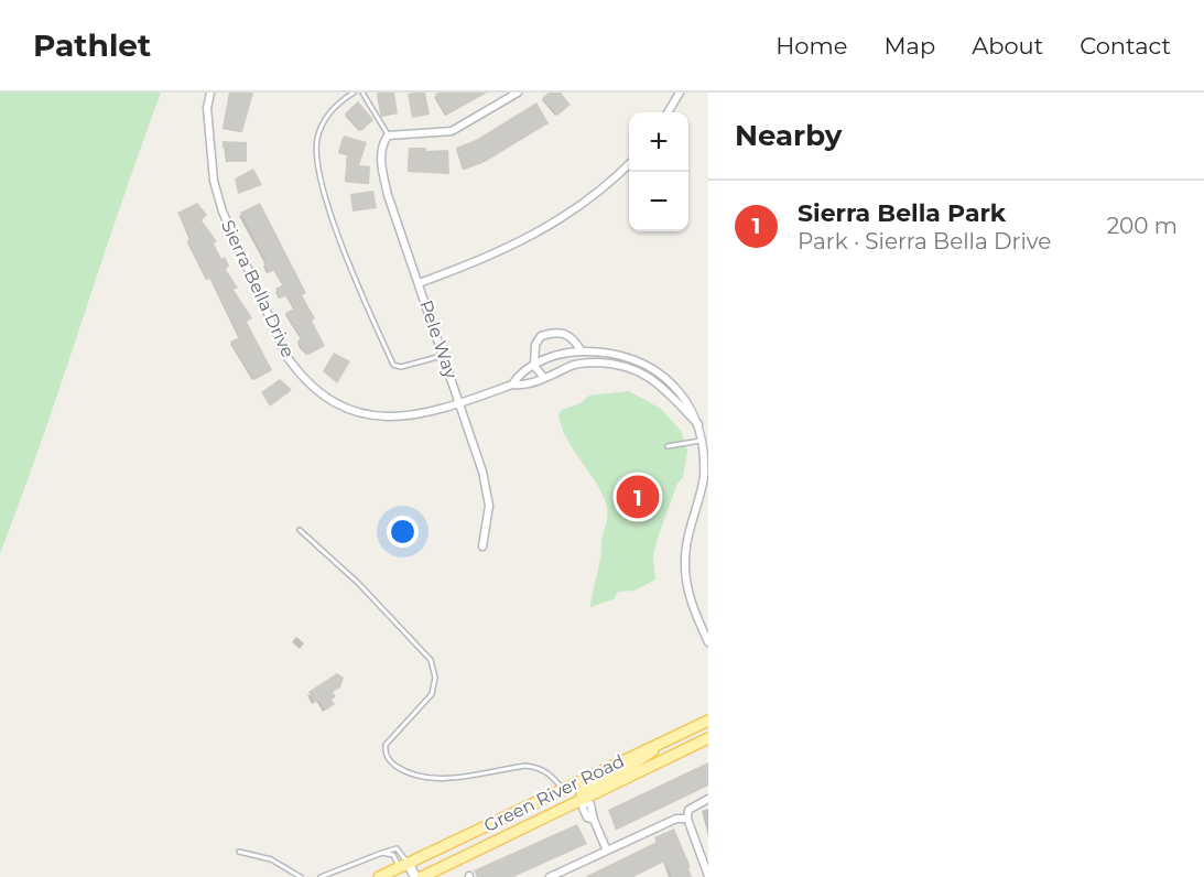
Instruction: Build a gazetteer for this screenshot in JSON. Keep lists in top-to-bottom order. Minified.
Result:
{"streets":{"main road":["Green River Road"],"street":["Sierra Bella Drive","Pele Way"]},"crossings":[["Sierra Bella Drive","Pele Way"]],"page":{"header":"Pathlet","nav":["Home","Map","About","Contact"],"heading":"Nearby","map_buttons":["+","−"],"list":[{"mark":"1","name":"Sierra Bella Park","note":"Park · Sierra Bella Drive","value":"200 m"}],"pins":"1"}}
